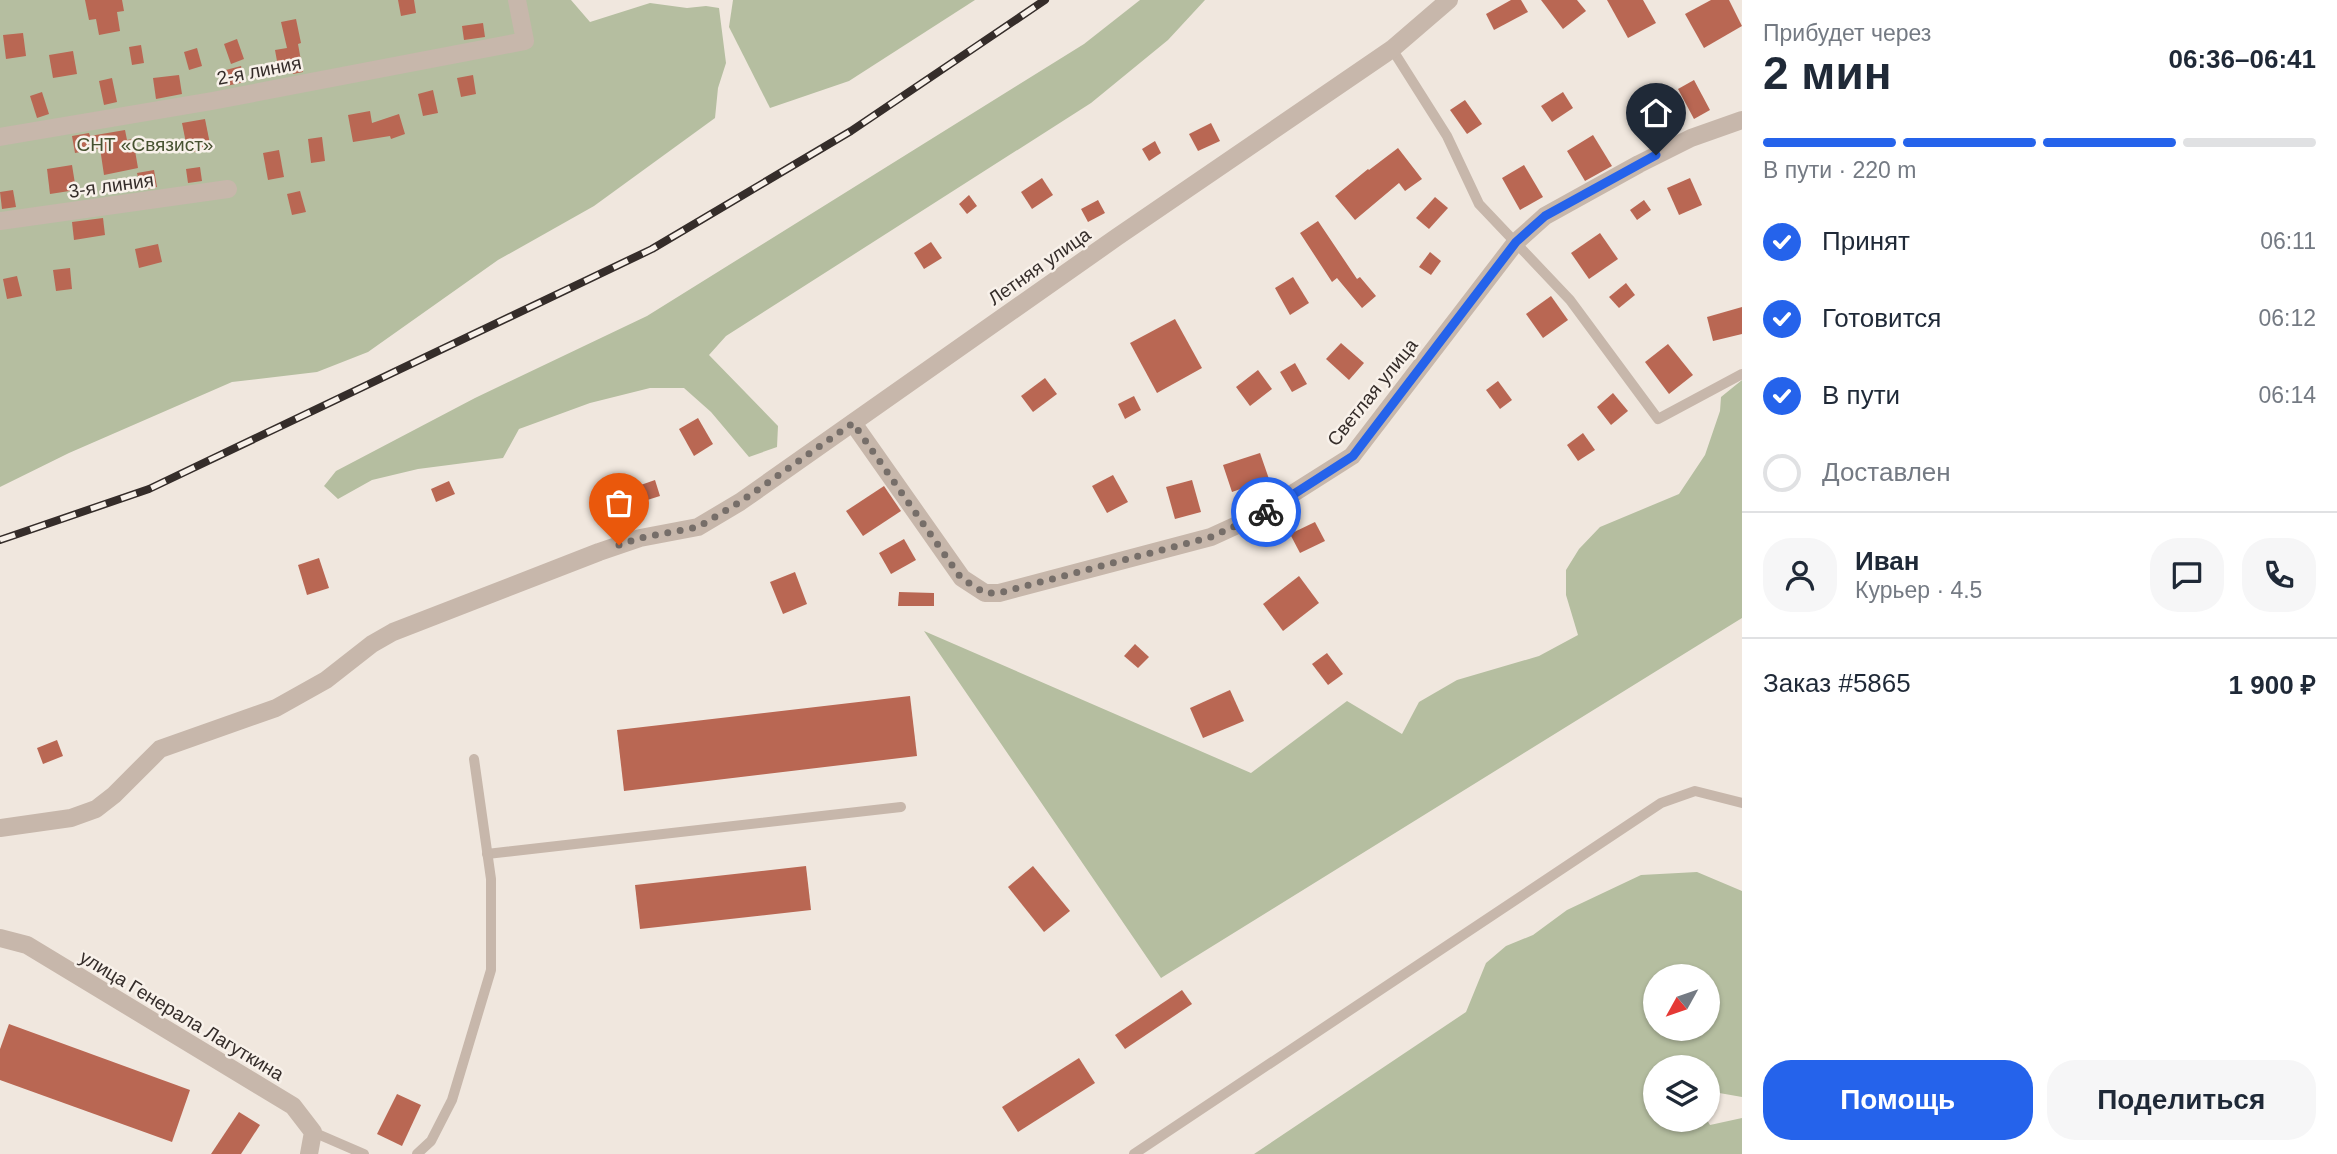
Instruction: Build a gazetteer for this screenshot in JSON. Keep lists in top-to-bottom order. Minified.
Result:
{"streets":{"street":["2-я линия","3-я линия","Летняя улица","Светлая улица","улица Генерала Лагуткина"]},"crossings":[["Летняя улица","Светлая улица"]],"parks":["СНТ «Связист»"],"north":"bottom left","page":{"heading":["2 мин","Прибудет через","06:36–06:41"],"panel":["Иван","Курьер · 4.5","Заказ #5865","1 900 ₽"],"bar":"В пути · 220 m","list":[["Принят","06:11"],["Готовится","06:12"],["В пути","06:14"],"Доставлен"],"buttons":["Помощь","Поделиться"]}}
